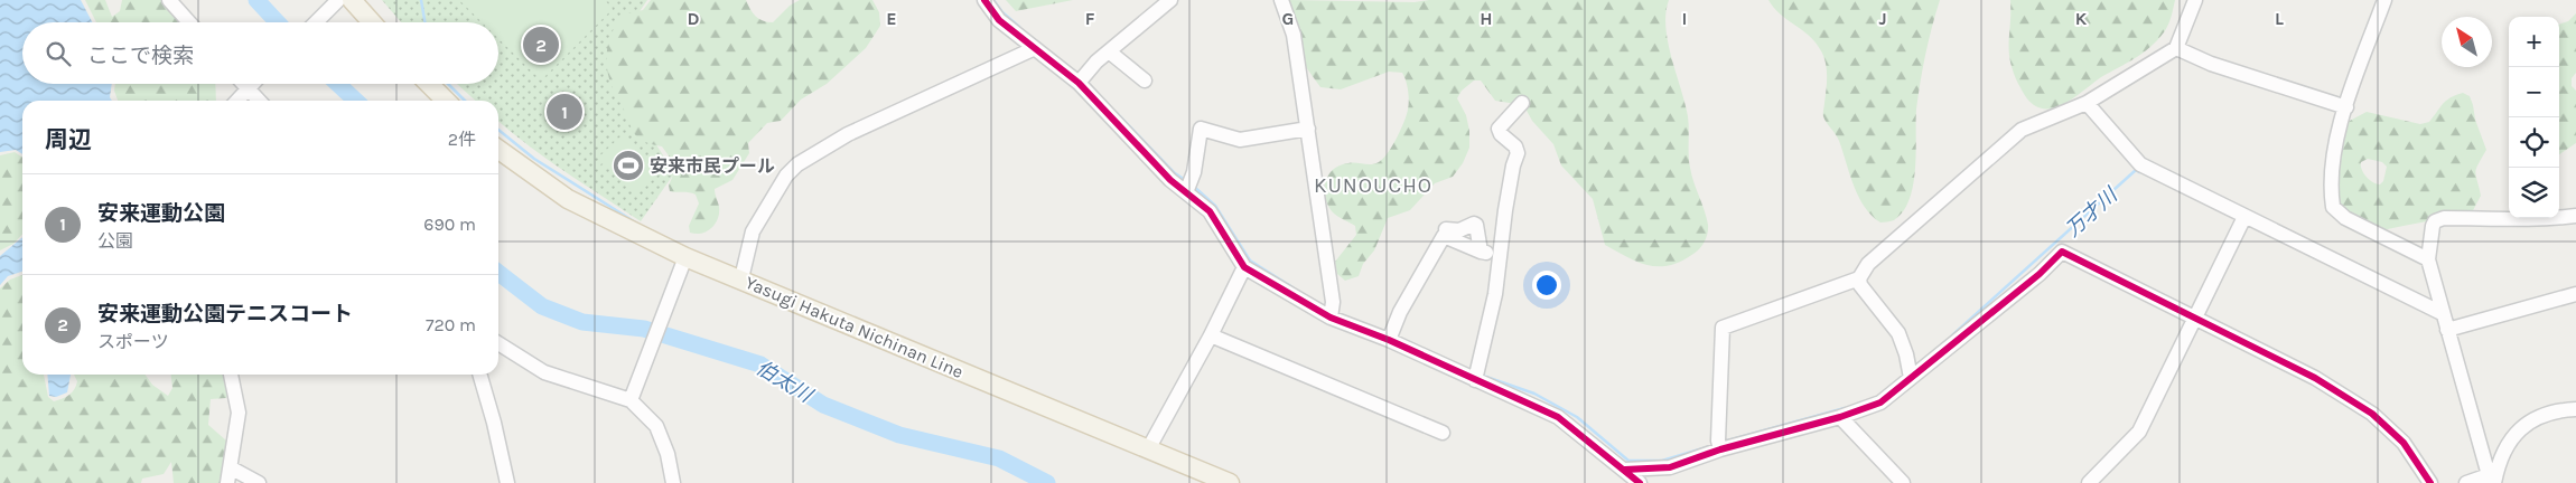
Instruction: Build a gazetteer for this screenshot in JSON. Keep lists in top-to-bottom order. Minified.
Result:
{"streets":{"main road":["Yasugi Hakuta Nichinan Line"]},"districts":["KUNOUCHO"],"water":["万才川","伯太川"],"places":{"sports":["安来市民プール"]},"north":"top left","page":{"map_buttons":["+","−"],"search":"ここで検索","pins":["2","1"],"heading":["周辺","2件"],"list":[{"mark":"1","name":"安来運動公園","note":"公園","value":"690 m"},{"mark":"2","name":"安来運動公園テニスコート","note":"スポーツ","value":"720 m"}]},"grid":{"columns":["D","E","F","G","H","I","J","K","L"]}}
